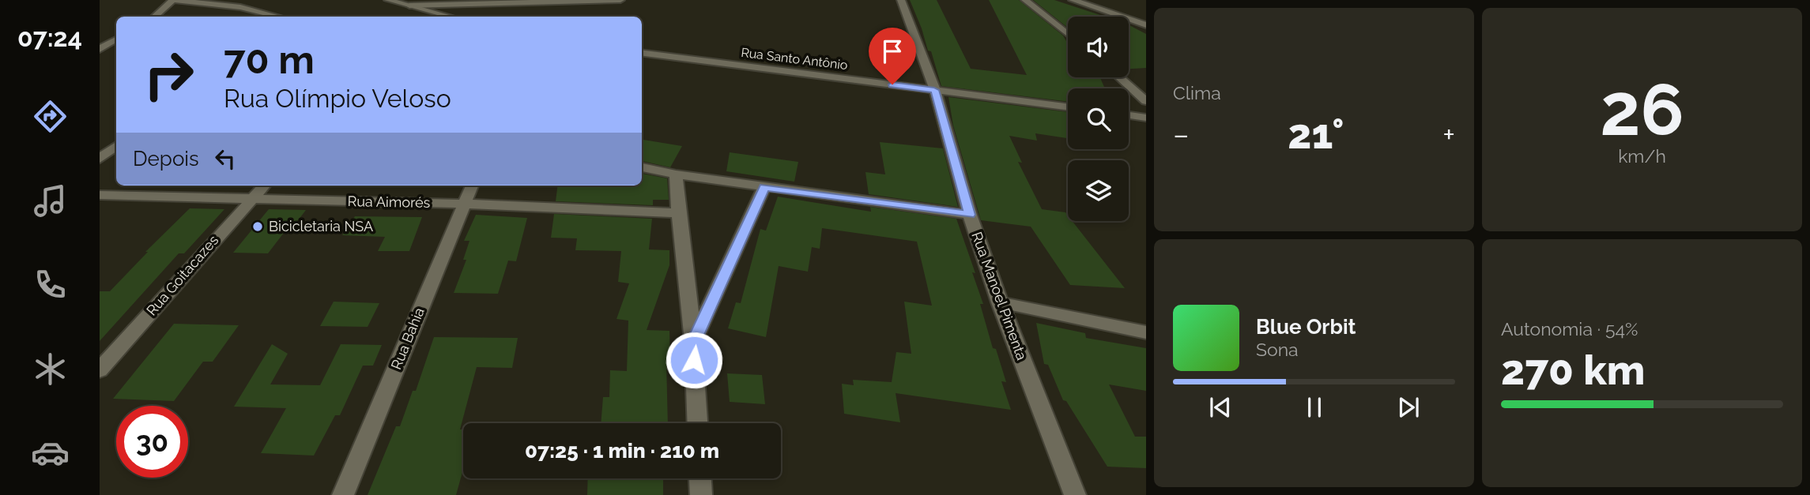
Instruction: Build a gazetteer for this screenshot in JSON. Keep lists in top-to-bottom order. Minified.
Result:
{"streets":{"street":["Rua Santo Antônio","Rua Aimorés","Rua Goitacazes","Rua Manoel Pimenta","Rua Bahia"]},"crossings":[["Rua Santo Antônio","Rua Manoel Pimenta"],["Rua Aimorés","Rua Goitacazes"],["Rua Aimorés","Rua Bahia"]],"places":["Bicicletaria NSA"],"page":{"tabs":"07:24","tile":["Clima",["26","km/h"],["Autonomia · 54%","270 km"]],"turn":["70 m","Rua Olímpio Veloso"],"heat":["−","21°","+"],"then":"Depois","song":["Blue Orbit","Sona"],"limit":"30","trip":"07:25 · 1 min · 210 m"}}
